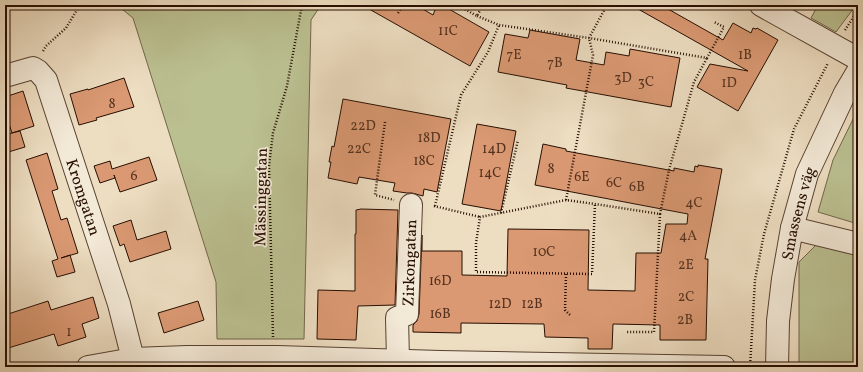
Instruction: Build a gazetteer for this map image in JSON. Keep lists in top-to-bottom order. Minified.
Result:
{"streets":{"street":["Kromgatan","Smassens väg","Zirkongatan"],"path":["Mässinggatan"]},"house_numbers":["11C","7E","1B","7B","3D","3C","1D","8","22D","18D","22C","14D","18C","8","14C","6","6E","6C","6B","4C","4A","10C","2E","16D","2C","12D","12B","16B","2B","1"]}
